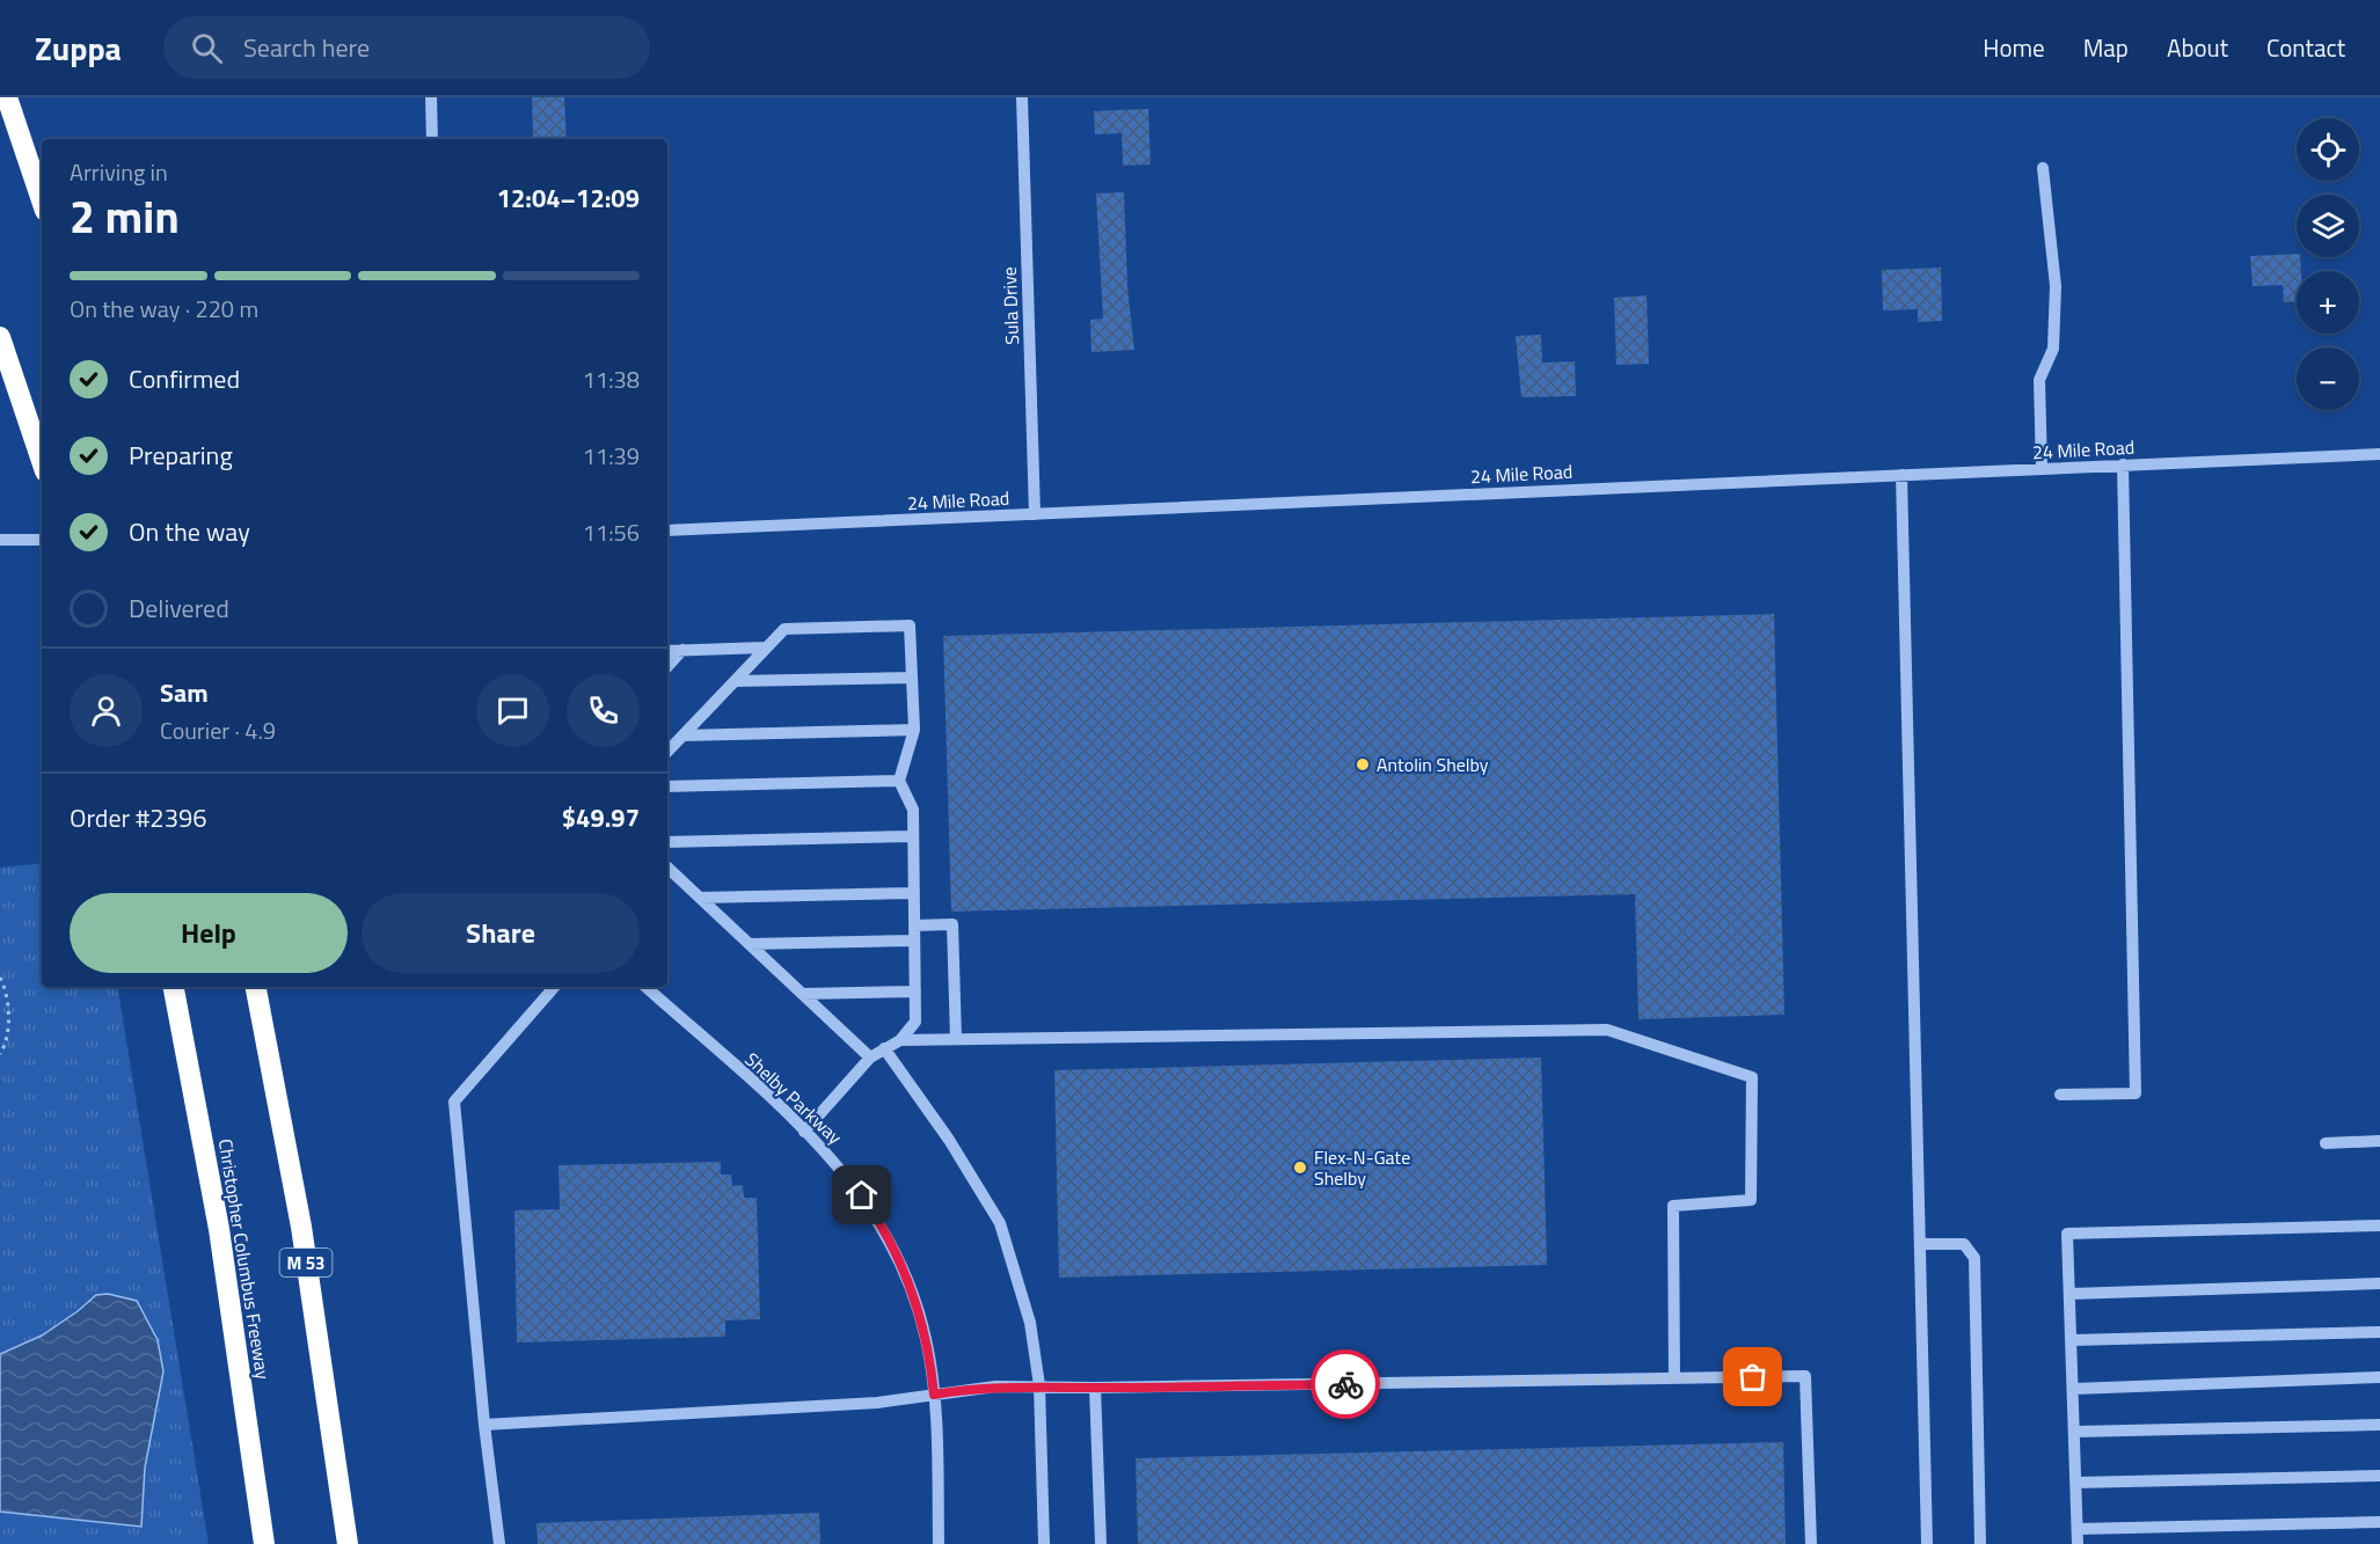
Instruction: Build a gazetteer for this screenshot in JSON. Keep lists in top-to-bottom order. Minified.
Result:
{"streets":{"highway":["Christopher Columbus Freeway","M 53"],"street":["Sula Drive","24 Mile Road","Shelby Parkway"]},"crossings":[["Sula Drive","24 Mile Road"]],"places":["Antolin Shelby","Flex-N-Gate Shelby"],"page":{"header":"Zuppa","search":"Search here","nav":["Home","Map","About","Contact"],"map_buttons":["+","−"],"heading":["2 min","Arriving in","12:04–12:09"],"panel":["Sam","Courier · 4.9","Order #2396","$49.97"],"bar":"On the way · 220 m","list":[["Confirmed","11:38"],["Preparing","11:39"],["On the way","11:56"],"Delivered"],"buttons":["Help","Share"]}}
